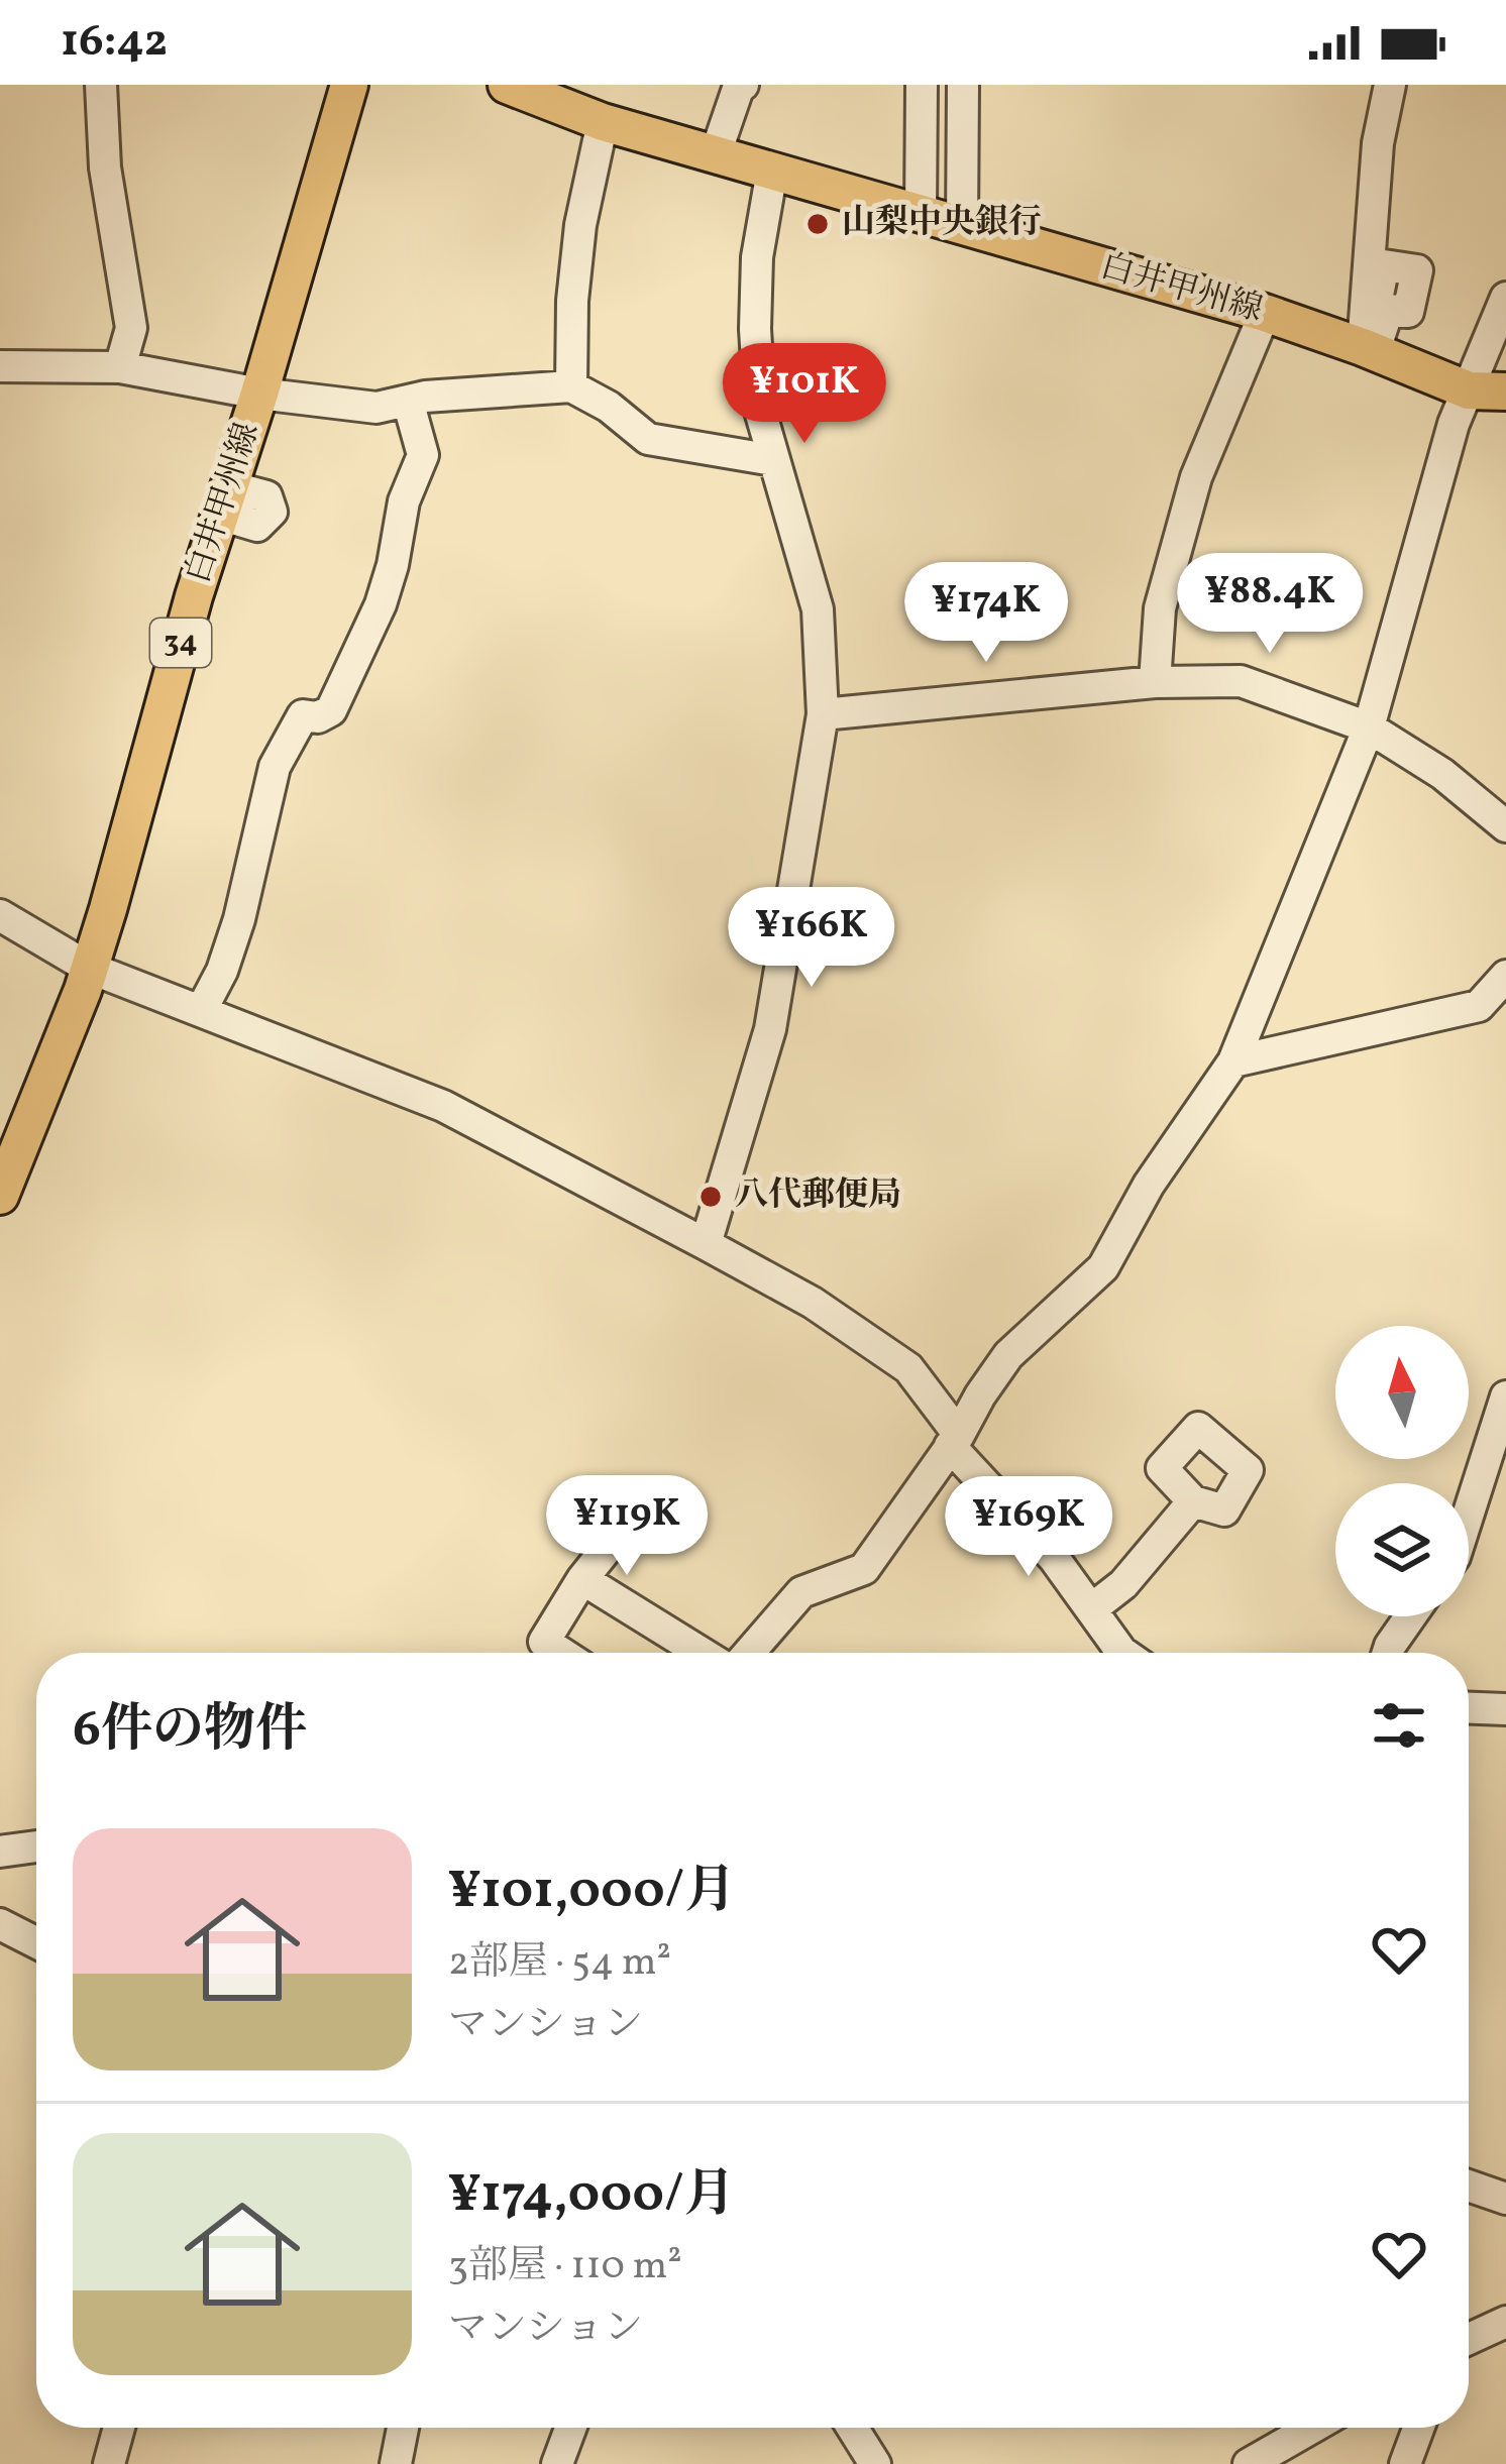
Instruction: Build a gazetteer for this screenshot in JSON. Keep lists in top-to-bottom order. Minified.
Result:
{"streets":{"main road":["白井甲州線","34"]},"places":["山梨中央銀行","八代郵便局"],"north":"top","page":{"status":"16:42","price":["¥101K","¥88.4K","¥174K","¥166K","¥119K","¥169K"],"heading":"6件の物件","list":[{"name":"¥101,000/月","note":"2部屋 · 54 m² · マンション"},{"name":"¥174,000/月","note":"3部屋 · 110 m² · マンション"}]}}
